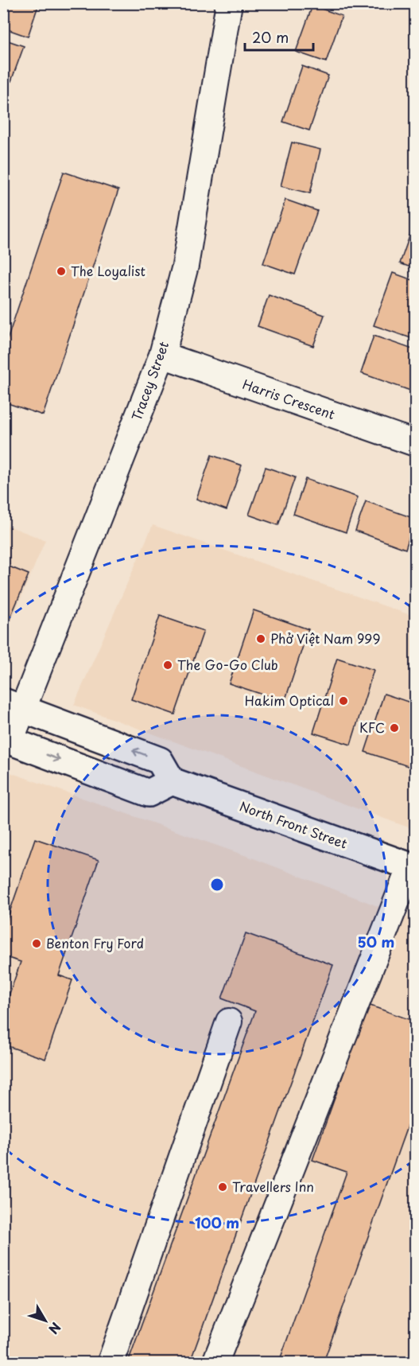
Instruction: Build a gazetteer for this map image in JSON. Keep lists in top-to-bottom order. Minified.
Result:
{"streets":{"main road":["North Front Street"],"street":["Tracey Street","Harris Crescent"]},"crossings":[["Tracey Street","Harris Crescent"]],"places":["The Loyalist","Phở Việt Nam 999","The Go-Go Club","Hakim Optical","KFC","Benton Fry Ford","Travellers Inn"],"scale_bar":"20 m","north":"bottom right","rings":["50 m","100 m"]}
